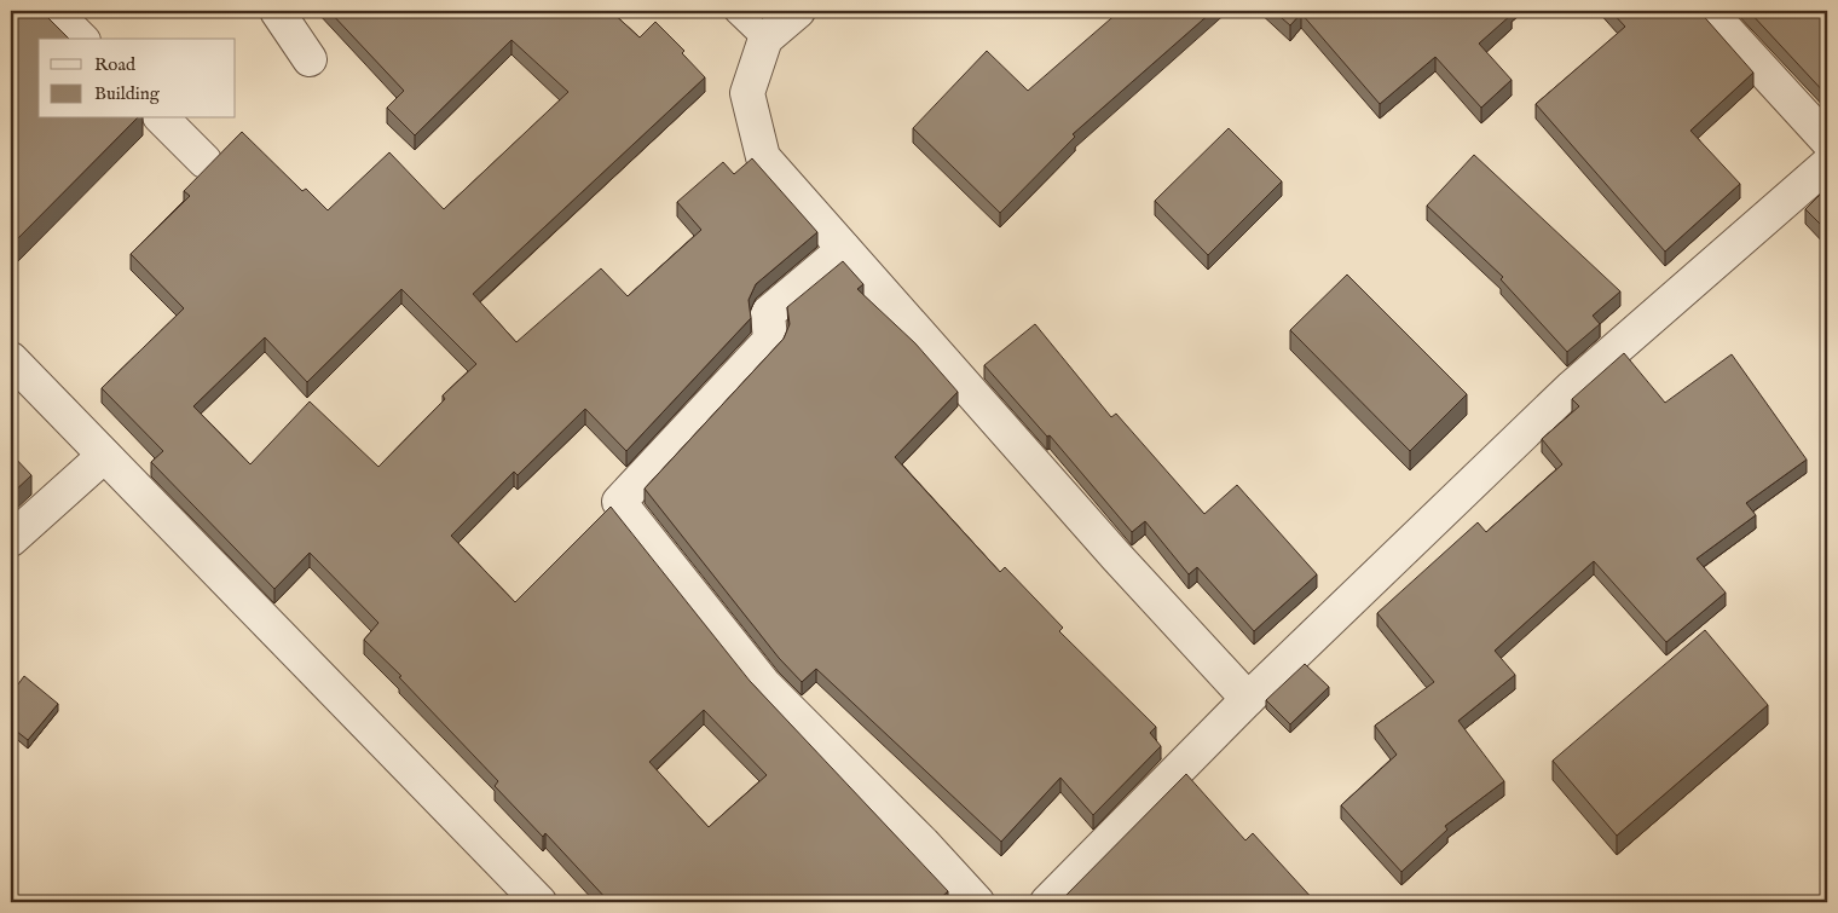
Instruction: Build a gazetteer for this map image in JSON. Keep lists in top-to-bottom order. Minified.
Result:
{"legend":["Road","Building"]}
